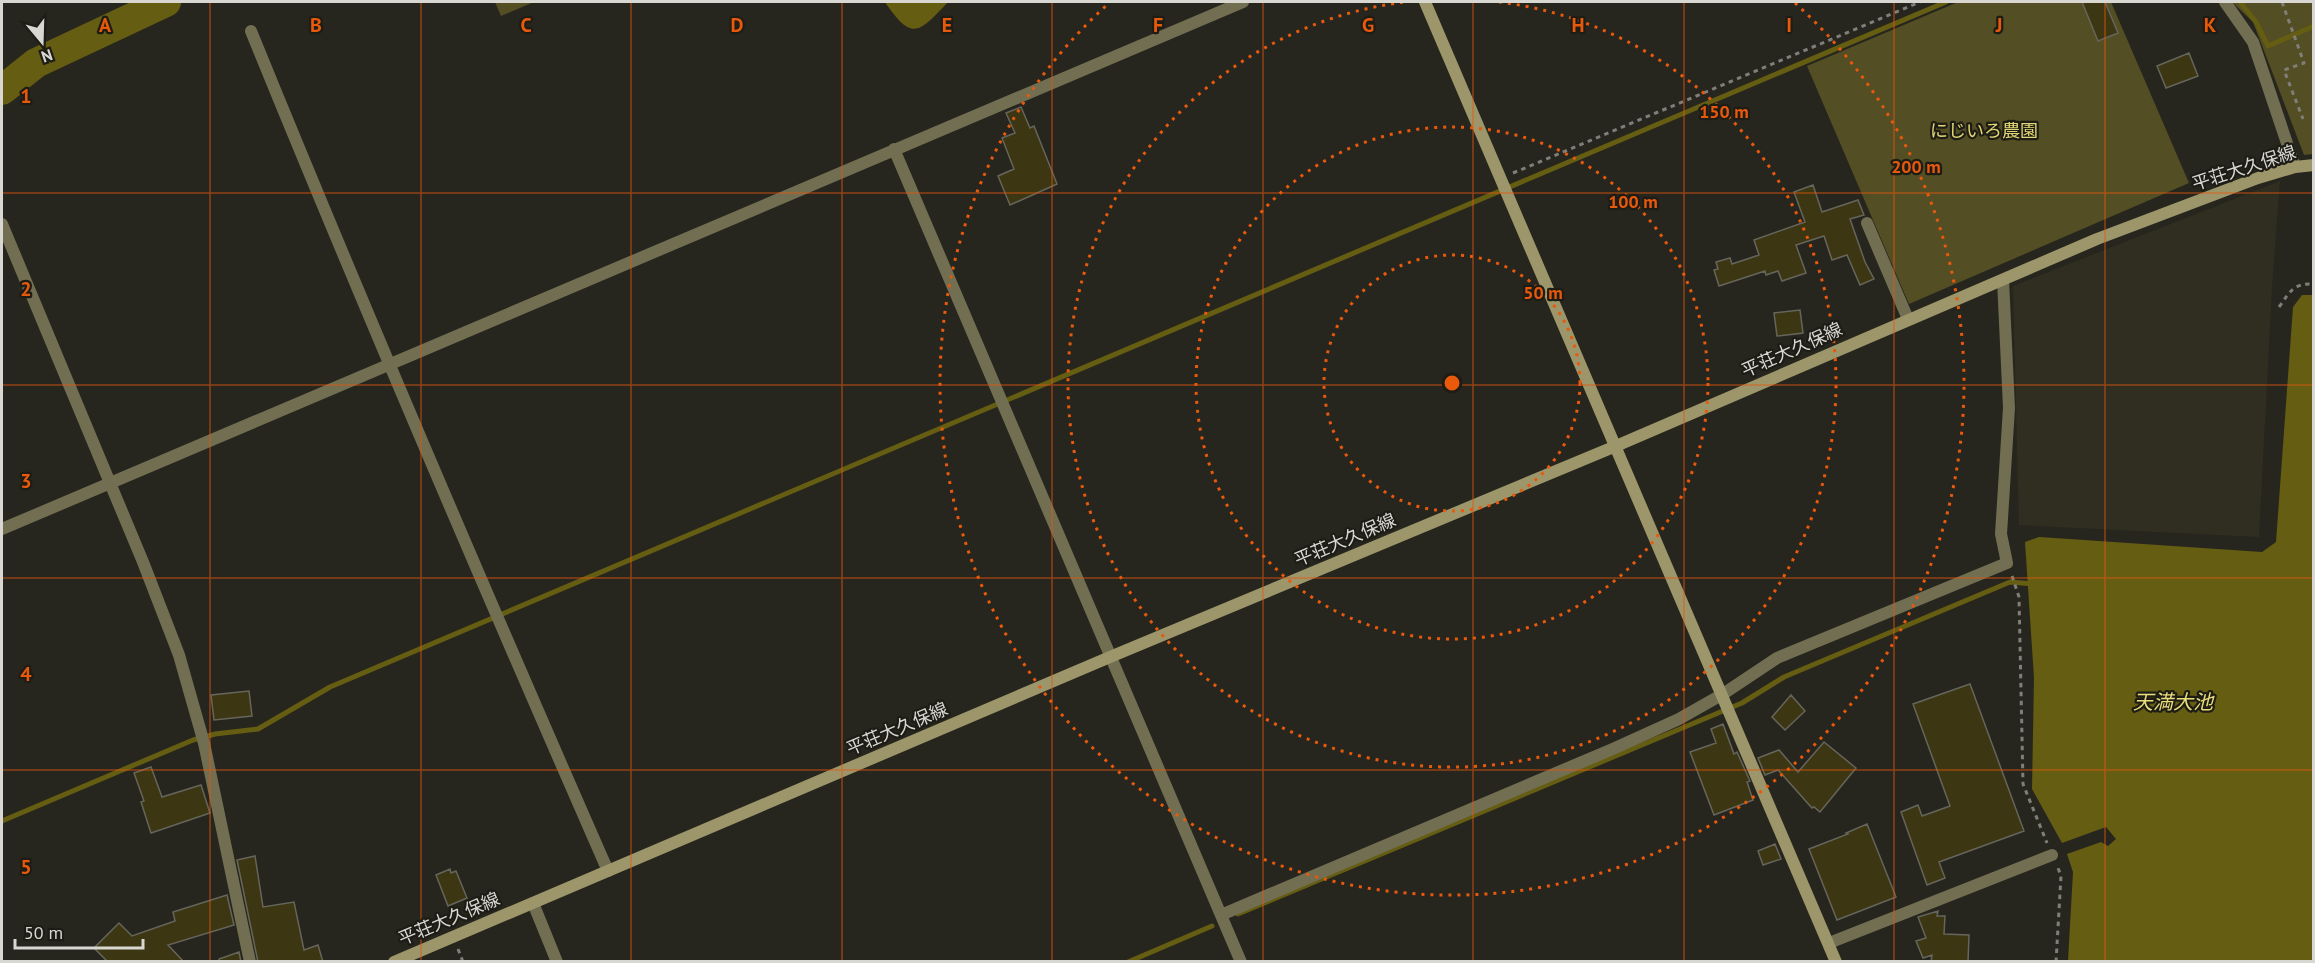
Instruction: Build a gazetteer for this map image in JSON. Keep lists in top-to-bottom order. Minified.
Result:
{"streets":{"main road":["平荘大久保線"]},"water":["天満大池"],"parks":["にじいろ農園"],"scale_bar":"50 m","north":"bottom","grid":{"columns":["A","B","C","D","E","F","G","H","I","J","K"],"rows":["1","2","3","4","5"]},"rings":["150 m","200 m","100 m","50 m"]}
